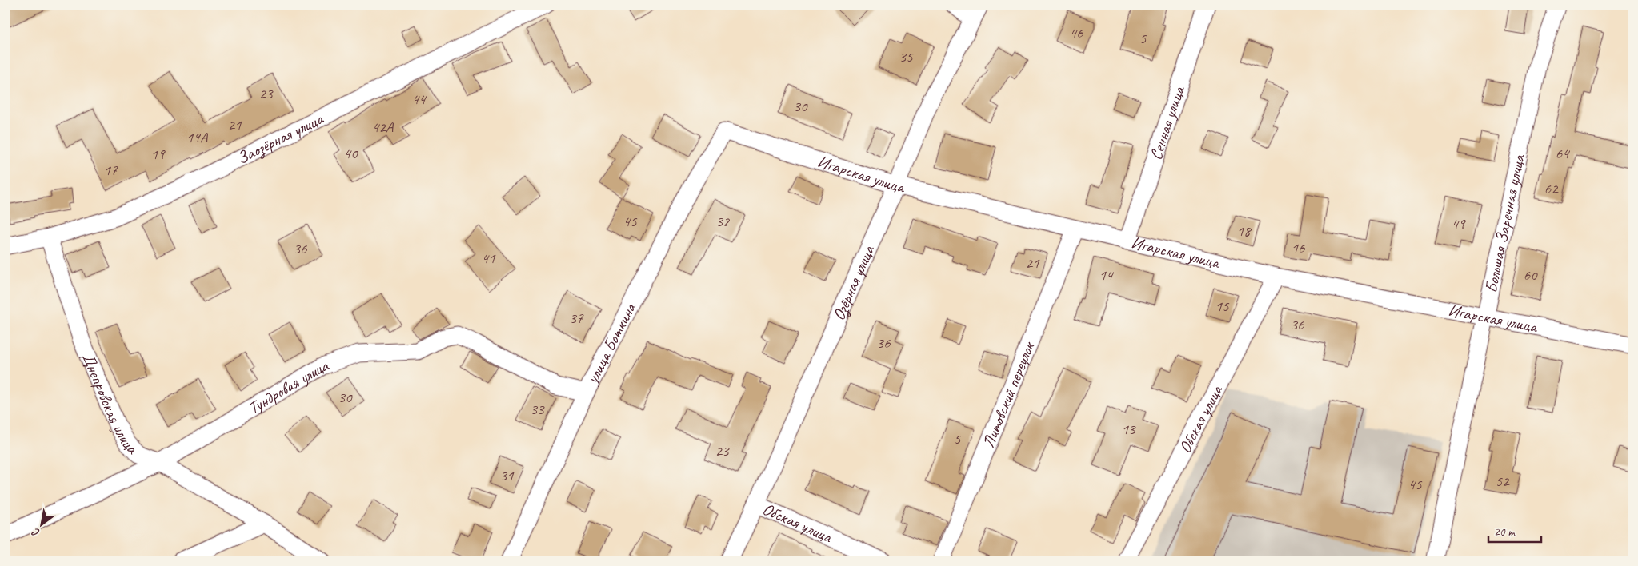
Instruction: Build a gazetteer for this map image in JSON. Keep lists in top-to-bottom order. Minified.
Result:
{"streets":{"street":["Сенная улица","Заозёрная улица","Игарская улица","Большая Заречная улица","Озёрная улица","улица Боткина","Тундровая улица","Литовский переулок","Днепровская улица","Обская улица"]},"crossings":[["Сенная улица","Игарская улица"],["Заозёрная улица","Днепровская улица"],["Игарская улица","Большая Заречная улица"],["Игарская улица","Озёрная улица"],["Игарская улица","улица Боткина"],["Игарская улица","Литовский переулок"],["Игарская улица","Обская улица"],["Озёрная улица","Обская улица"],["улица Боткина","Тундровая улица"],["Тундровая улица","Днепровская улица"]],"house_numbers":["46","5","35","23","44","30","21","42А","19А","40","64","19","17","62","45","32","49","18","16","36","41","21","14","60","15","37","36","36","30","33","13","5","23","31","52","45"],"scale_bar":"20 m","north":"bottom left"}
